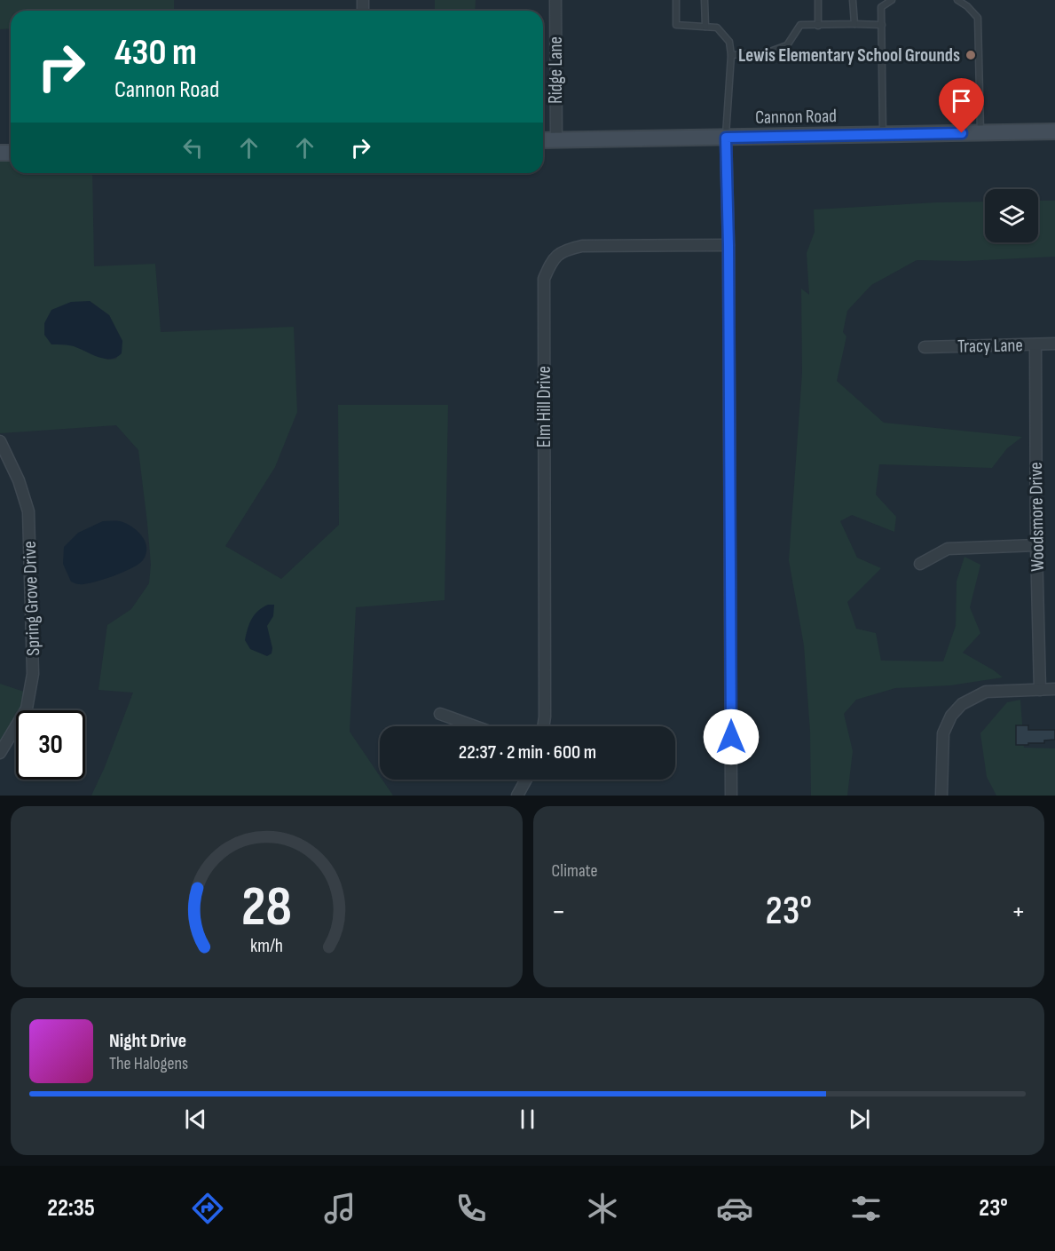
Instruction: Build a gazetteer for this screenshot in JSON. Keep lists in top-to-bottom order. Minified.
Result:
{"streets":{"main road":["Cannon Road"],"street":["Ridge Lane","Tracy Lane","Elm Hill Drive","Woodsmore Drive","Spring Grove Drive"]},"crossings":[["Ridge Lane","Cannon Road"],["Tracy Lane","Woodsmore Drive"]],"places":["Lewis Elementary School Grounds"],"page":{"turn":["430 m","Cannon Road"],"limit":"30","trip":"22:37 · 2 min · 600 m","tile":"Climate","heat":["−","23°","+"],"song":["Night Drive","The Halogens"],"tabs":["22:35","23°"],"gauge":["28","km/h"]}}
